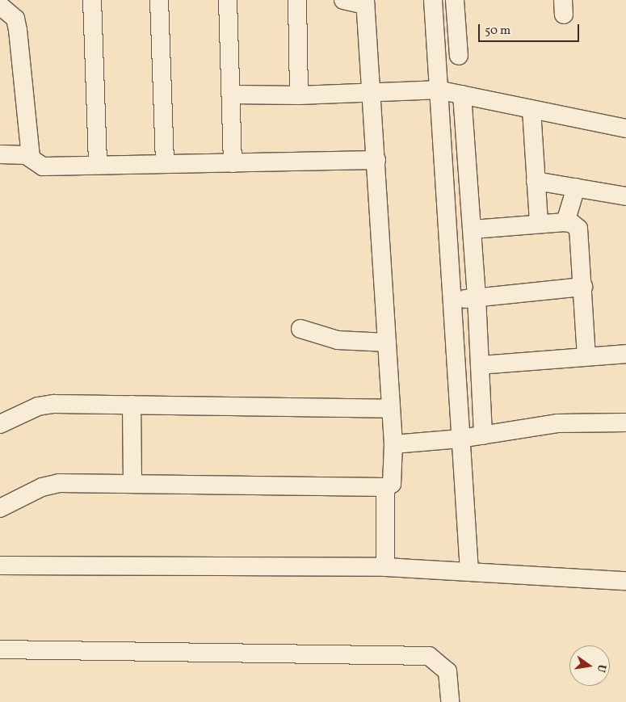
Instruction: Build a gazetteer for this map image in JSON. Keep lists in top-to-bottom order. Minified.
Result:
{"scale_bar":"50 m","north":"right"}
